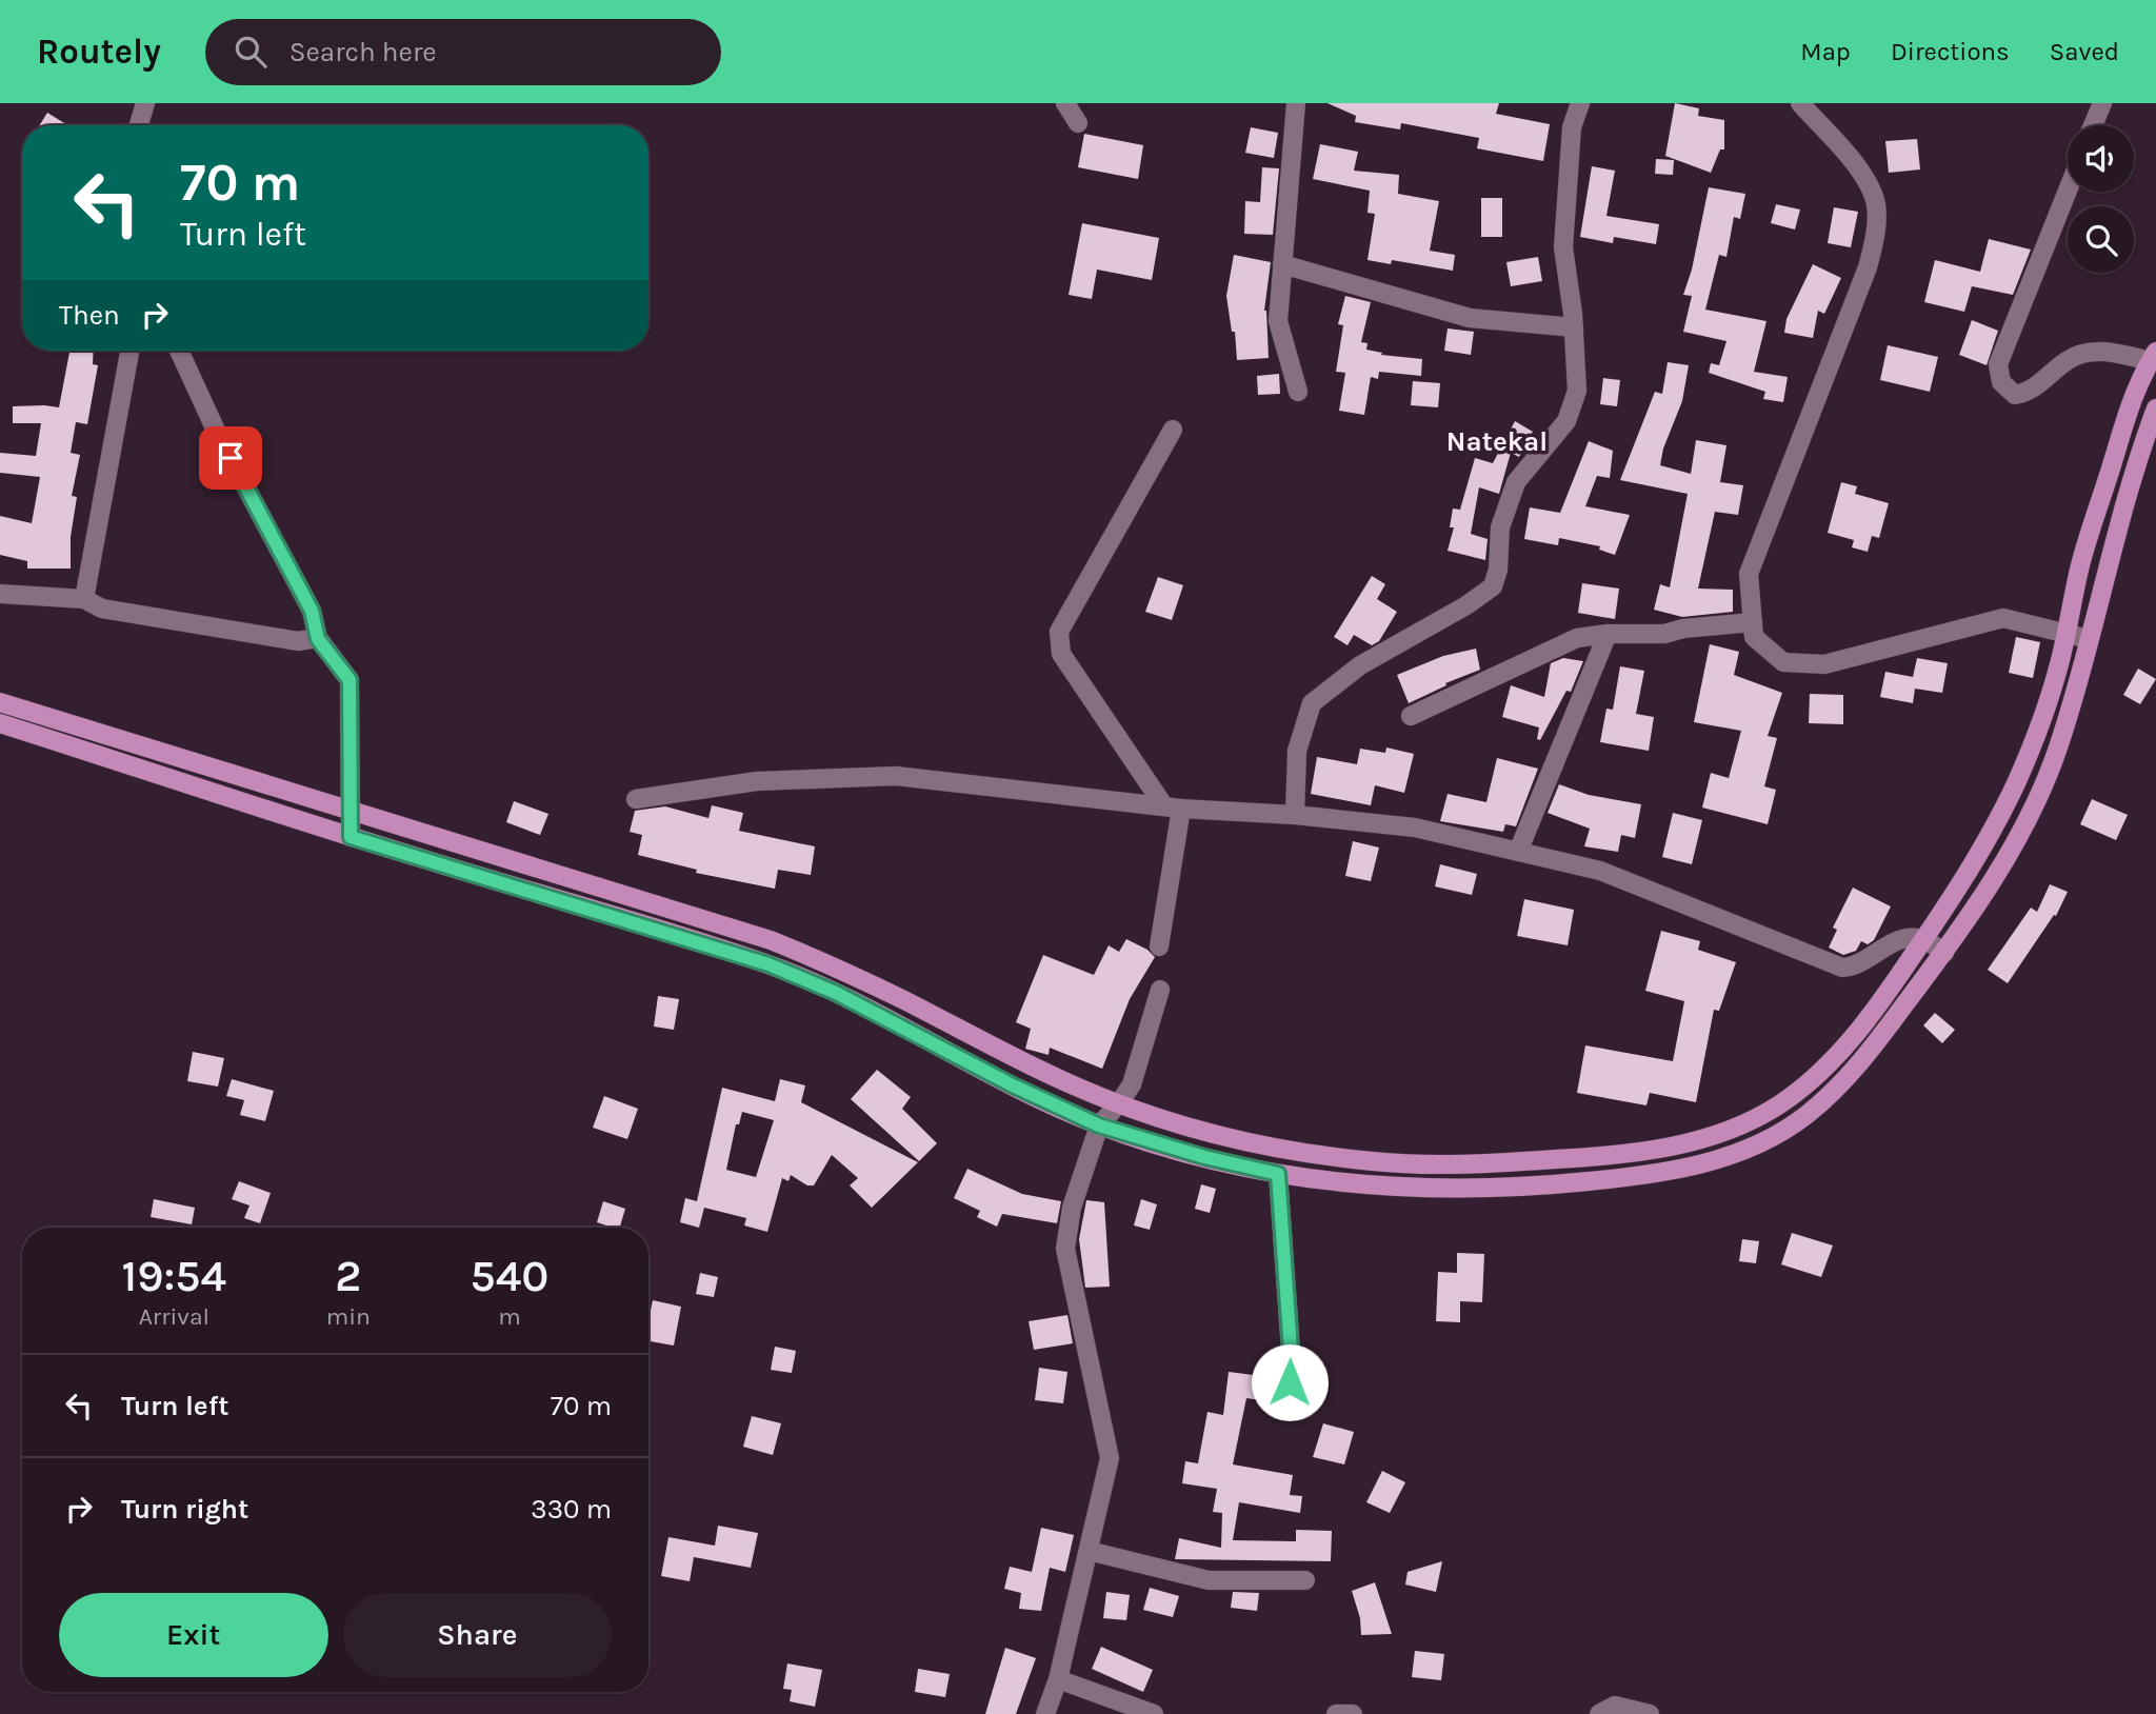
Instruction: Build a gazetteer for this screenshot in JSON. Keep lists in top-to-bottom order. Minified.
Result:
{"districts":["Natekal"],"page":{"header":"Routely","search":"Search here","nav":["Map","Directions","Saved"],"turn":["70 m","Turn left"],"then":"Then","eta":["19:54","Arrival","2","min","540","m"],"list":[{"name":"Turn left","value":"70 m"},{"name":"Turn right","value":"330 m"}],"buttons":["Exit","Share"]}}
